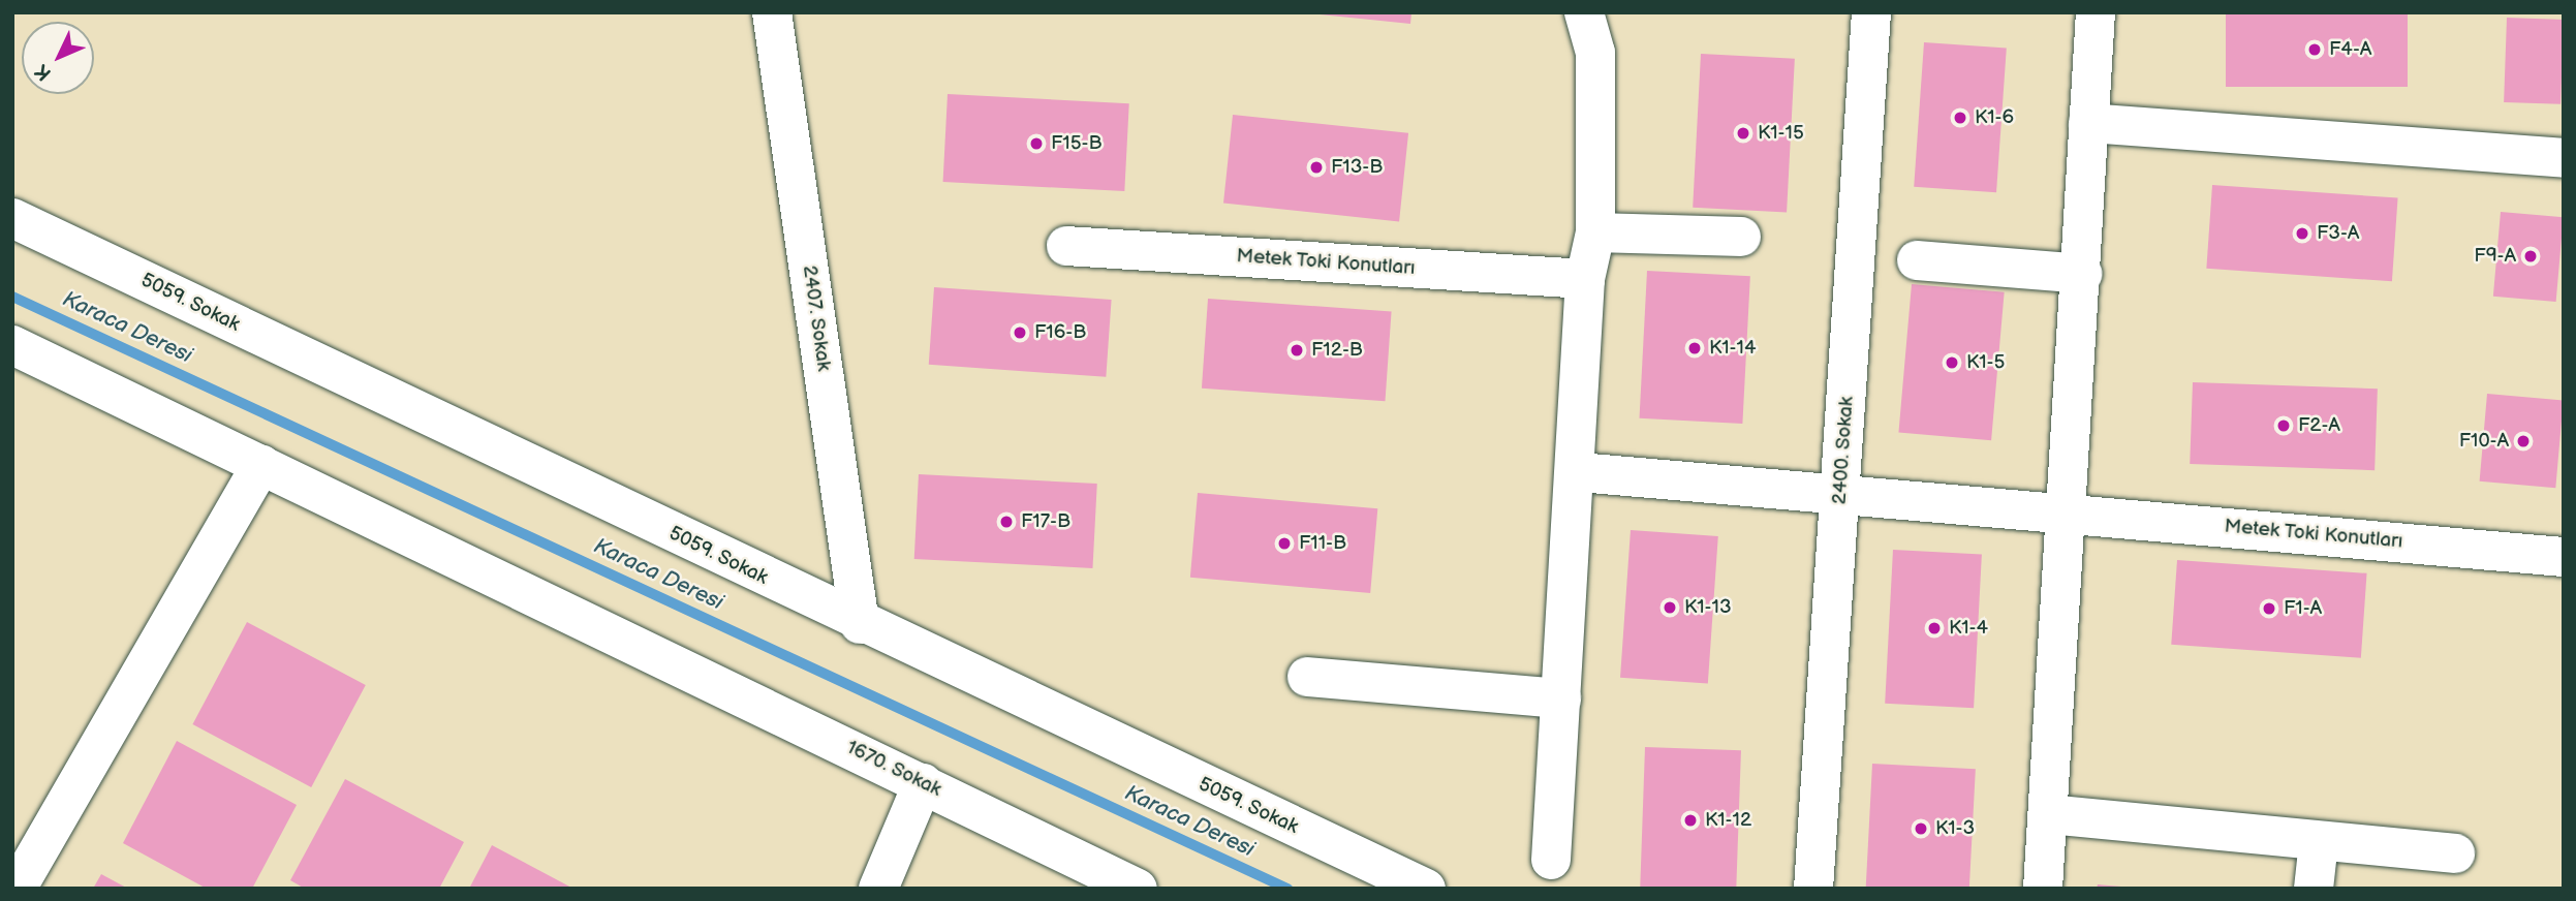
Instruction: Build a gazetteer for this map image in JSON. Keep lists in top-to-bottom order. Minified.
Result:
{"streets":{"street":["Metek Toki Konutları","5059. Sokak","2407. Sokak","2400. Sokak","1670. Sokak"]},"crossings":[["Metek Toki Konutları","2400. Sokak"],["5059. Sokak","2407. Sokak"]],"water":["Karaca Deresi"],"places":["F4-A","K1-6","K1-15","F15-B","F13-B","F3-A","F9-A","F16-B","K1-14","F12-B","K1-5","F2-A","F10-A","F17-B","F11-B","K1-13","F1-A","K1-4","K1-12","K1-3"],"north":"bottom left"}
